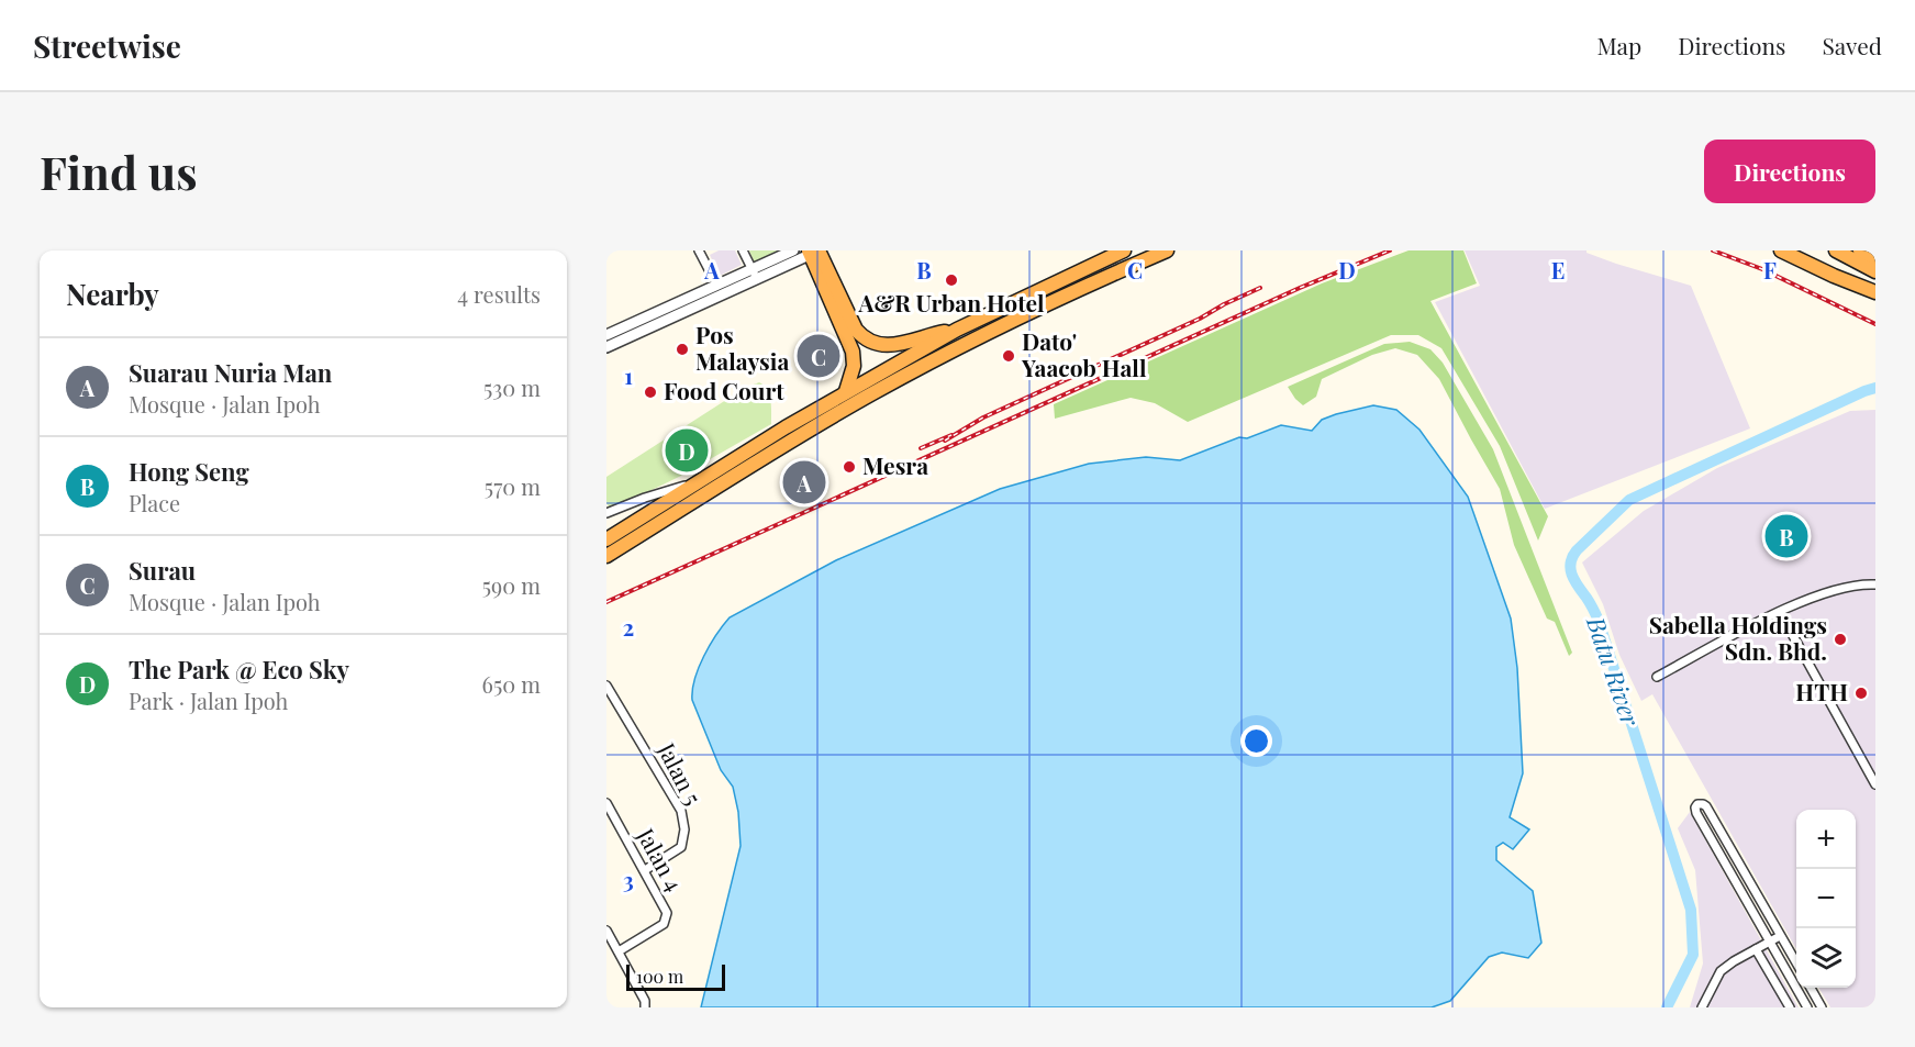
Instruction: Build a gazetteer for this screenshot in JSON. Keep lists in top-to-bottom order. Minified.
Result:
{"streets":{"street":["Jalan 5","Jalan 4"]},"crossings":[["Jalan 5","Jalan 4"]],"water":["Batu River"],"places":["A&R Urban Hotel","Pos Malaysia","Dato' Yaacob Hall","Food Court","Mesra","Sabella Holdings Sdn. Bhd.","HTH"],"scale_bar":"100 m","page":{"header":"Streetwise","nav":["Map","Directions","Saved"],"buttons":"Directions","title":"Find us","heading":["Nearby","4 results"],"pins":["C","D","A","B"],"list":[{"mark":"A","name":"Suarau Nuria Man","note":"Mosque · Jalan Ipoh","value":"530 m"},{"mark":"B","name":"Hong Seng","note":"Place","value":"570 m"},{"mark":"C","name":"Surau","note":"Mosque · Jalan Ipoh","value":"590 m"},{"mark":"D","name":"The Park @ Eco Sky","note":"Park · Jalan Ipoh","value":"650 m"}],"map_buttons":["+","−"],"scale":"100 m"},"grid":{"columns":["A","B","C","D","E","F"],"rows":["1","2","3"]}}
